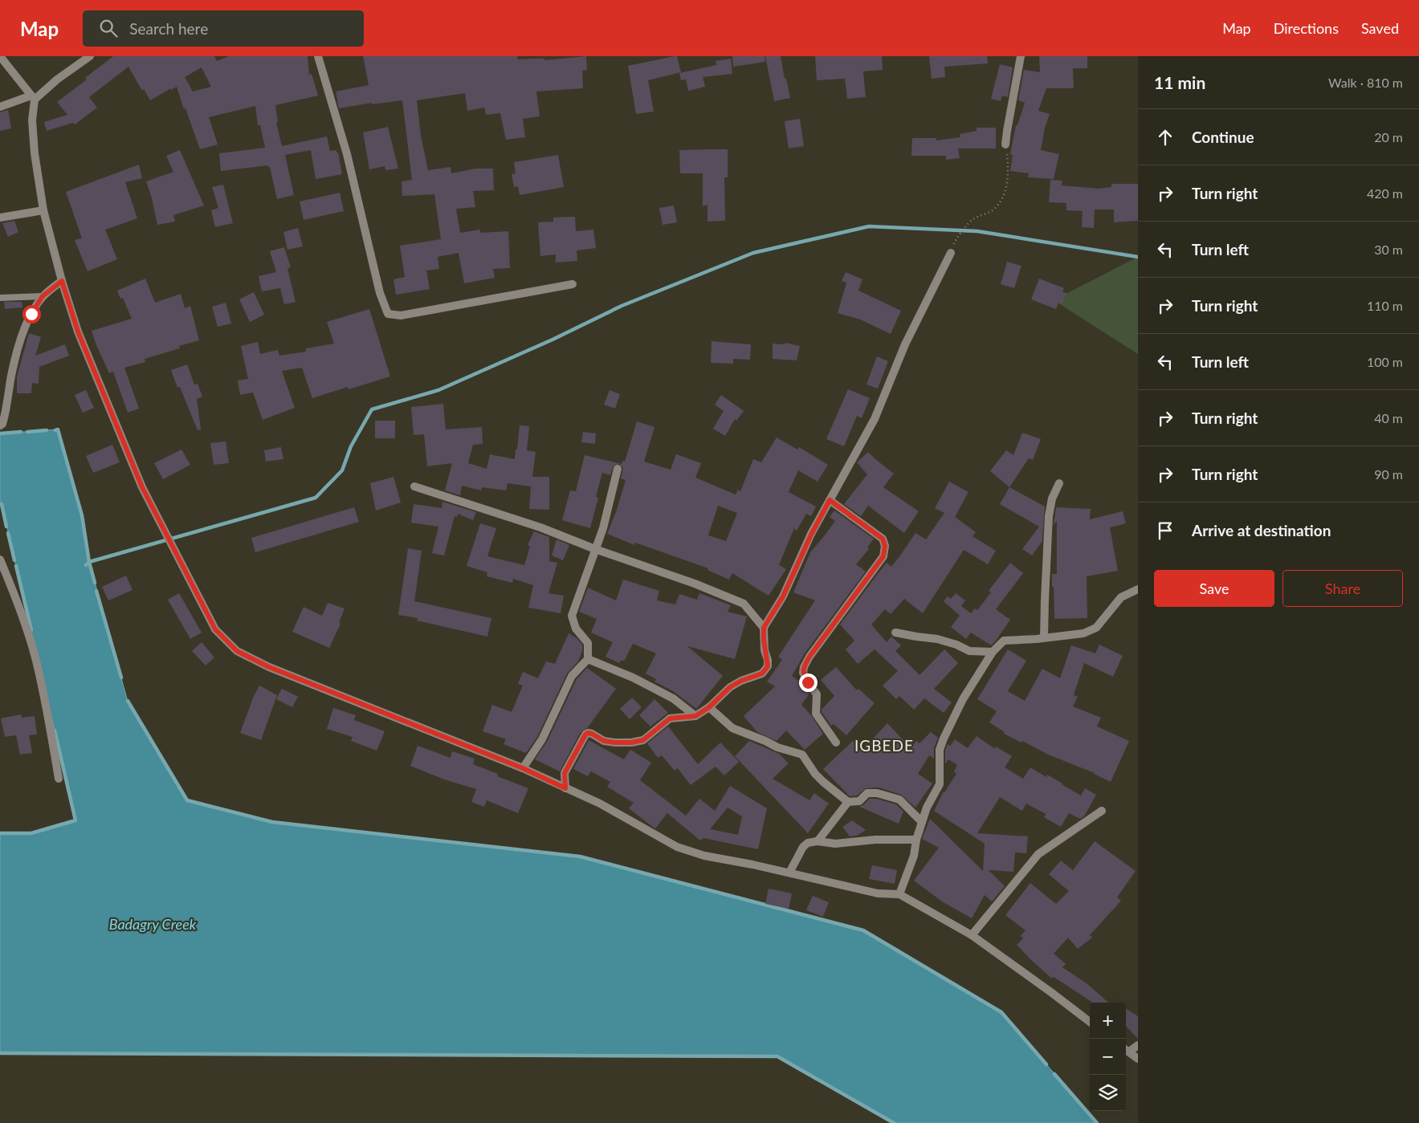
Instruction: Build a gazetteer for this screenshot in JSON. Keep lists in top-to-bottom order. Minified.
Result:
{"districts":["IGBEDE"],"water":["Badagry Creek"],"page":{"header":"Map","search":"Search here","nav":["Map","Directions","Saved"],"heading":["11 min","Walk · 810 m"],"list":[["Continue","20 m"],["Turn right","420 m"],["Turn left","30 m"],["Turn right","110 m"],["Turn left","100 m"],["Turn right","40 m"],["Turn right","90 m"],"Arrive at destination"],"buttons":["Save","Share"],"map_buttons":["+","−"]}}
